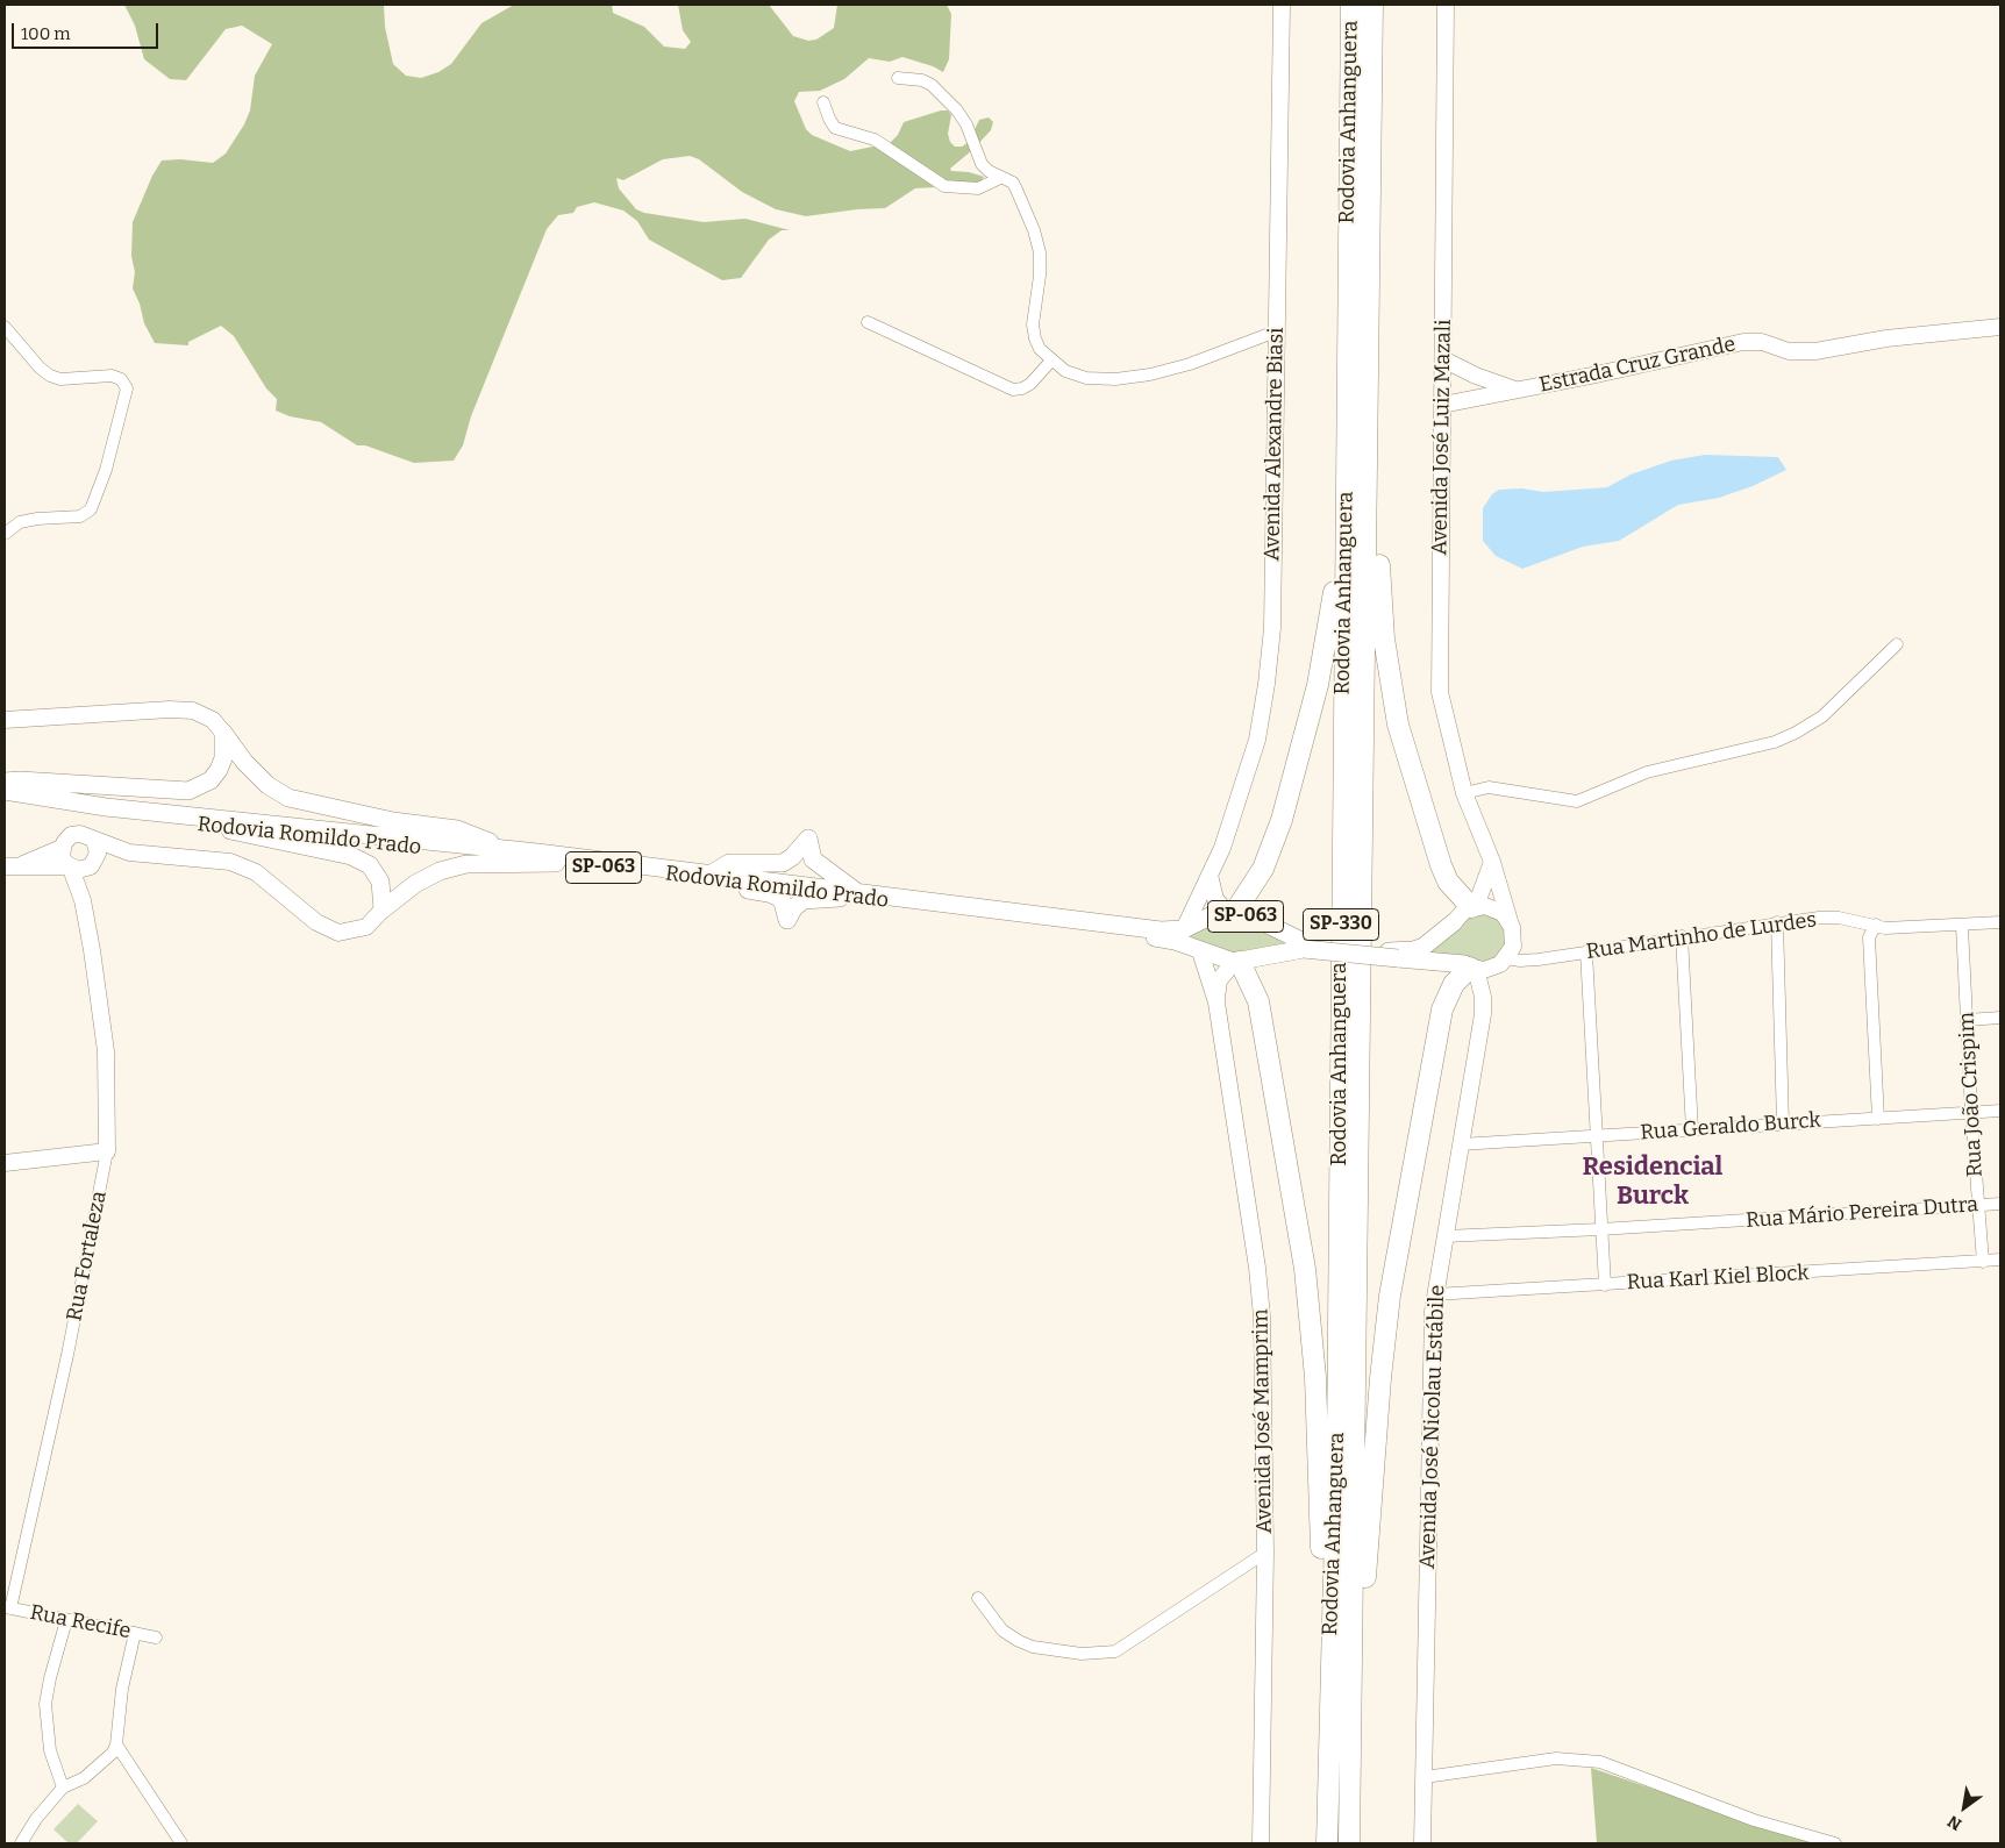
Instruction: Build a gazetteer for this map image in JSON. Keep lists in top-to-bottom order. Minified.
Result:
{"streets":{"highway":["Rodovia Anhanguera","SP-330"],"main road":["Estrada Cruz Grande","Avenida José Luiz Mazali","Avenida Alexandre Biasi","Rodovia Romildo Prado","SP-063","Rua Fortaleza","Avenida José Mamprim","Avenida José Nicolau Estábile"],"street":["Rua Martinho de Lurdes","Rua João Crispim","Rua Geraldo Burck","Rua Mário Pereira Dutra","Rua Karl Kiel Block","Rua Recife"]},"crossings":[["Estrada Cruz Grande","Avenida José Luiz Mazali"],["Avenida José Luiz Mazali","Rua Martinho de Lurdes"],["Avenida José Luiz Mazali","Avenida José Nicolau Estábile"],["Avenida Alexandre Biasi","Rodovia Romildo Prado"],["Avenida Alexandre Biasi","SP-063"],["Rodovia Romildo Prado","SP-063"],["Rodovia Romildo Prado","Avenida José Mamprim"],["SP-063","Avenida José Mamprim"],["SP-063","Avenida José Nicolau Estábile"],["Rua Martinho de Lurdes","Rua João Crispim"],["Rua Martinho de Lurdes","Avenida José Nicolau Estábile"],["Rua João Crispim","Rua Geraldo Burck"],["Rua João Crispim","Rua Mário Pereira Dutra"],["Rua João Crispim","Rua Karl Kiel Block"],["Rua Geraldo Burck","Avenida José Nicolau Estábile"],["Rua Mário Pereira Dutra","Avenida José Nicolau Estábile"],["Rua Fortaleza","Rua Recife"],["Rua Karl Kiel Block","Avenida José Nicolau Estábile"]],"districts":["Residencial Burck"],"scale_bar":"100 m","north":"bottom left"}
